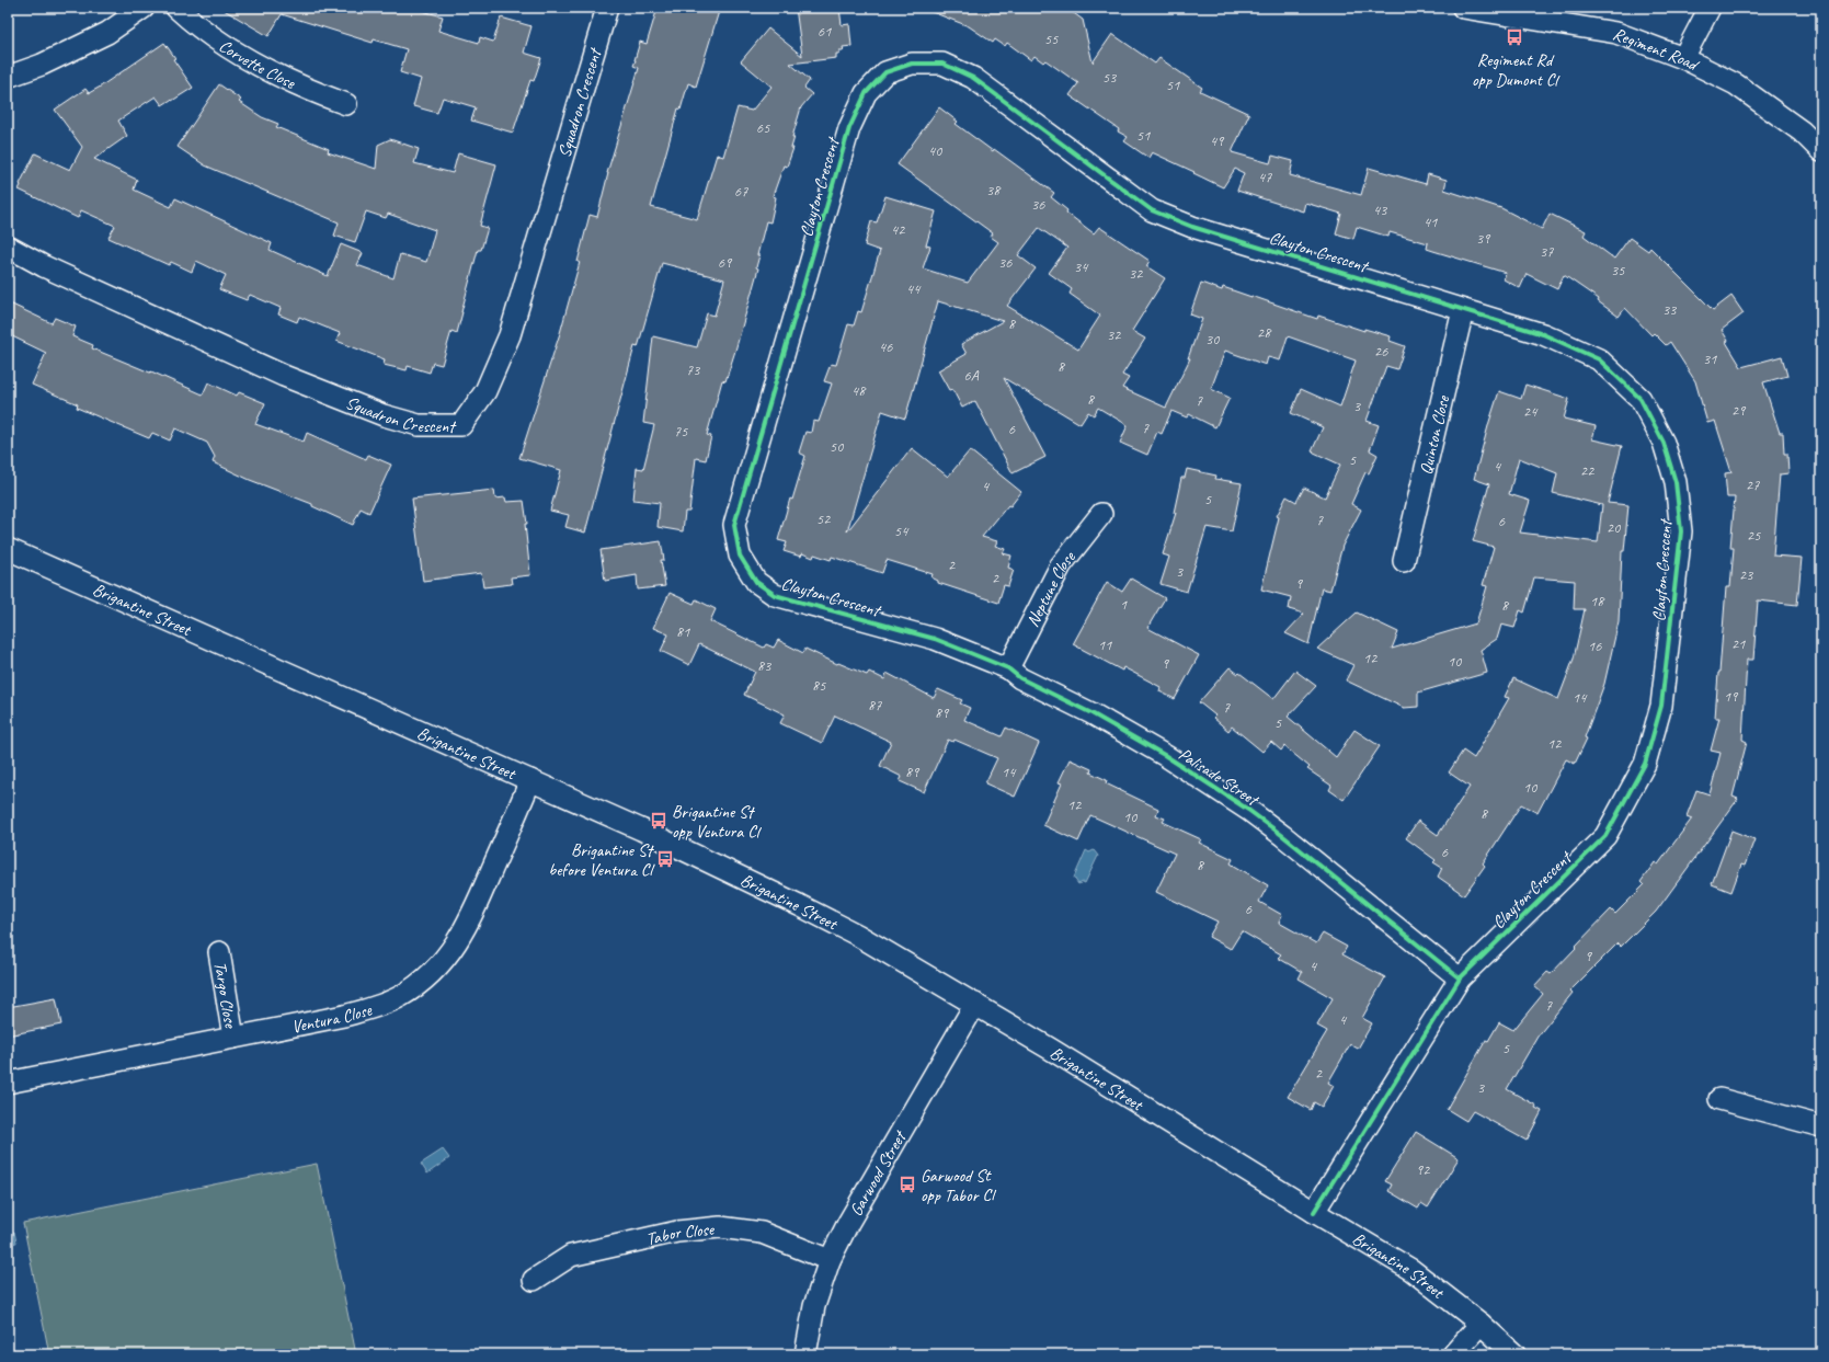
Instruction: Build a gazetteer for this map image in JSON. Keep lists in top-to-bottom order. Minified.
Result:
{"streets":{"street":["Regiment Road","Corvette Close","Squadron Crescent","Clayton Crescent","Quinton Close","Neptune Close","Brigantine Street","Palisade Street","Targo Close","Ventura Close","Garwood Street","Tabor Close"]},"crossings":[["Clayton Crescent","Quinton Close"],["Clayton Crescent","Neptune Close"],["Clayton Crescent","Brigantine Street"],["Clayton Crescent","Palisade Street"],["Neptune Close","Palisade Street"],["Brigantine Street","Ventura Close"],["Brigantine Street","Garwood Street"],["Targo Close","Ventura Close"],["Garwood Street","Tabor Close"]],"places":{"bus stop":["Regiment Rd opp Dumont Cl","Brigantine St opp Ventura Cl","Brigantine St before Ventura Cl","Garwood St opp Tabor Cl"]},"house_numbers":["61","55","53","51","65","51","49","40","47","38","67","36","43","41","42","39","37","69","36","34","35","32","44","33","8","28","32","30","46","26","31","8","73","6A","48","8","7","3","29","24","7","6","75","50","5","4","22","27","4","5","52","7","6","20","54","25","2","3","23","2","9","18","1","8","81","21","11","16","12","10","9","83","85","19","14","87","7","89","5","12","89","14","10","12","8","10","6","8","6","9","4","7","4","5","2","3","92"]}
